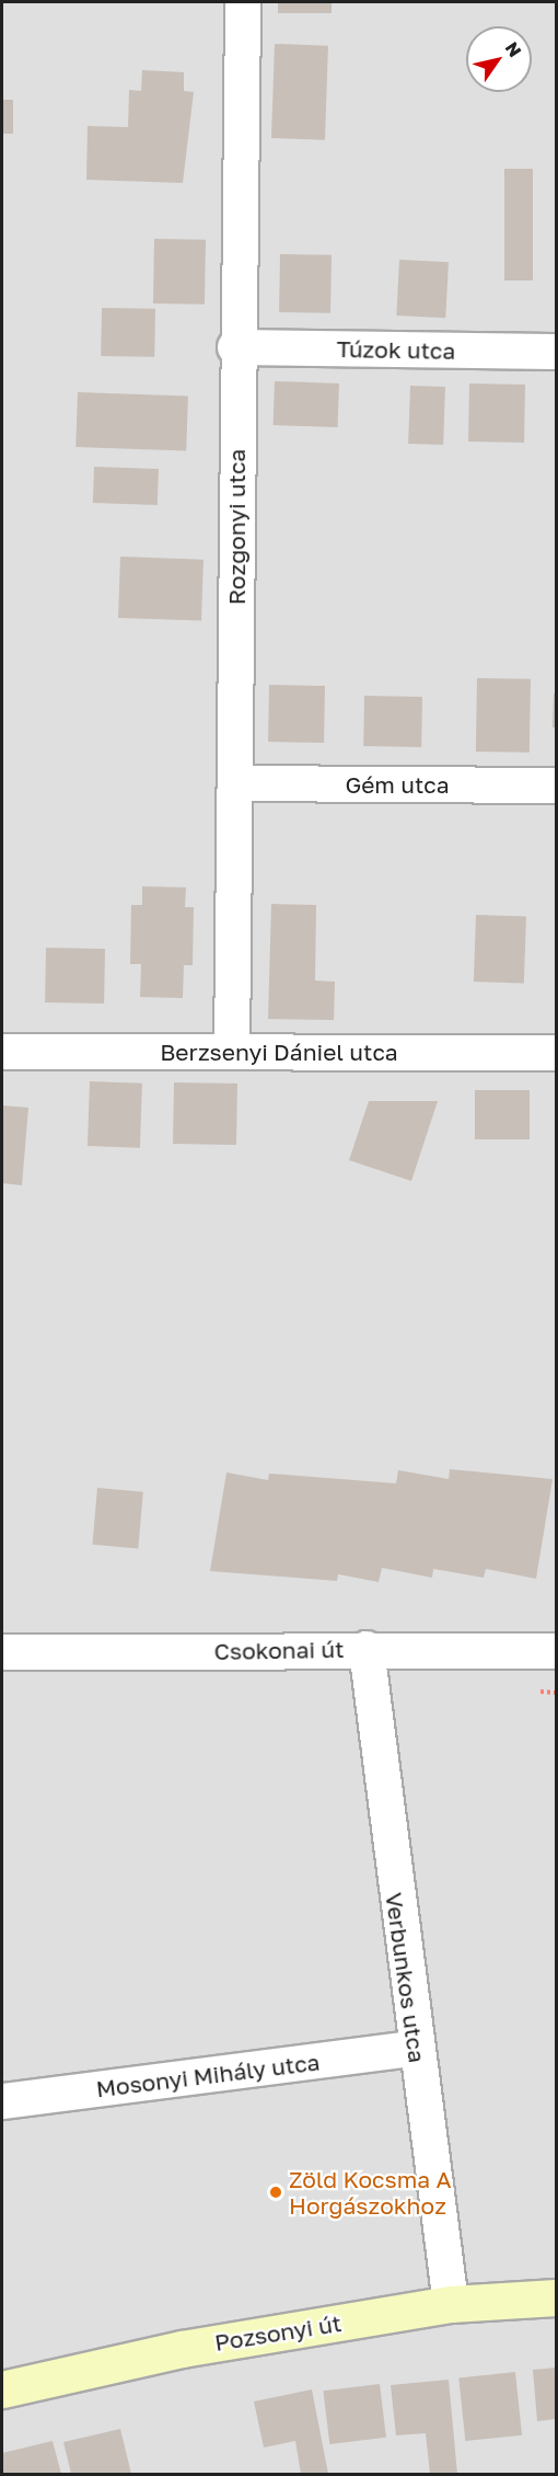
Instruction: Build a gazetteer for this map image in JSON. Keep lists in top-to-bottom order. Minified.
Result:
{"streets":{"street":["Túzok utca","Rozgonyi utca","Gém utca","Berzsenyi Dániel utca","Csokonai út","Verbunkos utca","Mosonyi Mihály utca","Pozsonyi út"]},"crossings":[["Túzok utca","Rozgonyi utca"],["Rozgonyi utca","Gém utca"],["Rozgonyi utca","Berzsenyi Dániel utca"],["Csokonai út","Verbunkos utca"],["Verbunkos utca","Mosonyi Mihály utca"],["Verbunkos utca","Pozsonyi út"]],"places":["Zöld Kocsma A Horgászokhoz"],"north":"top right"}
